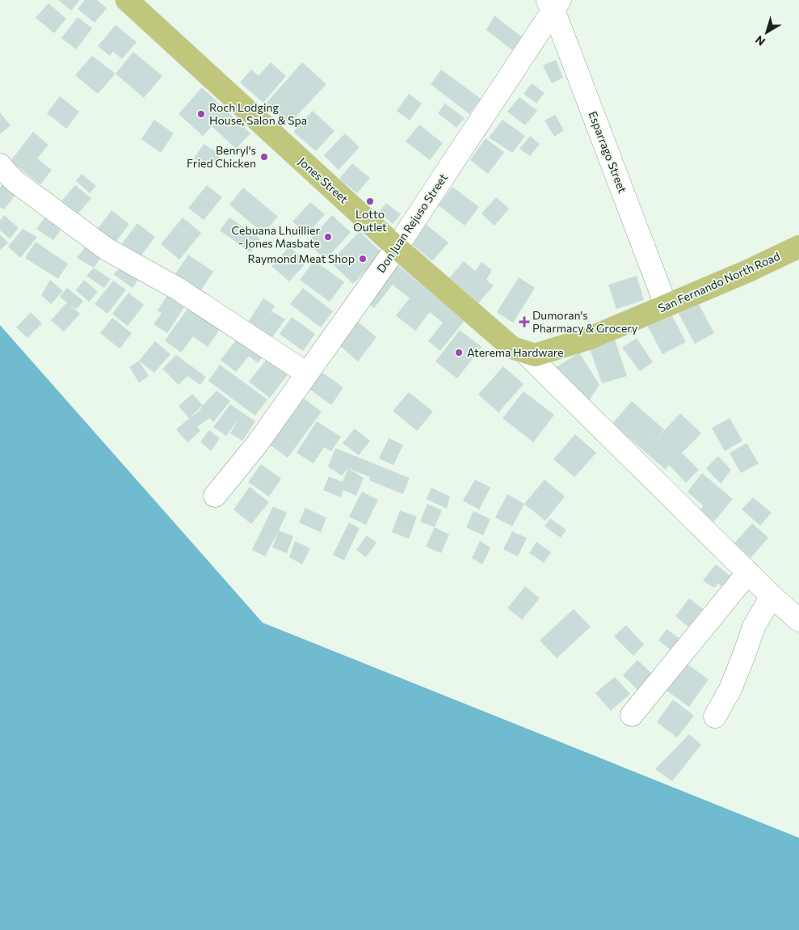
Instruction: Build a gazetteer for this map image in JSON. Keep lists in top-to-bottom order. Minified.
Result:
{"streets":{"main road":["Jones Street","San Fernando North Road"],"street":["Esparrago Street","Don Juan Rejuso Street"]},"crossings":[["Esparrago Street","Don Juan Rejuso Street"],["Esparrago Street","San Fernando North Road"],["Jones Street","Don Juan Rejuso Street"],["Jones Street","San Fernando North Road"]],"places":{"other":["Roch Lodging House, Salon & Spa","Benryl's Fried Chicken","Lotto Outlet","Cebuana Lhuillier - Jones Masbate","Raymond Meat Shop","Aterema Hardware"],"health":["Dumoran's Pharmacy & Grocery"]},"north":"bottom left"}
